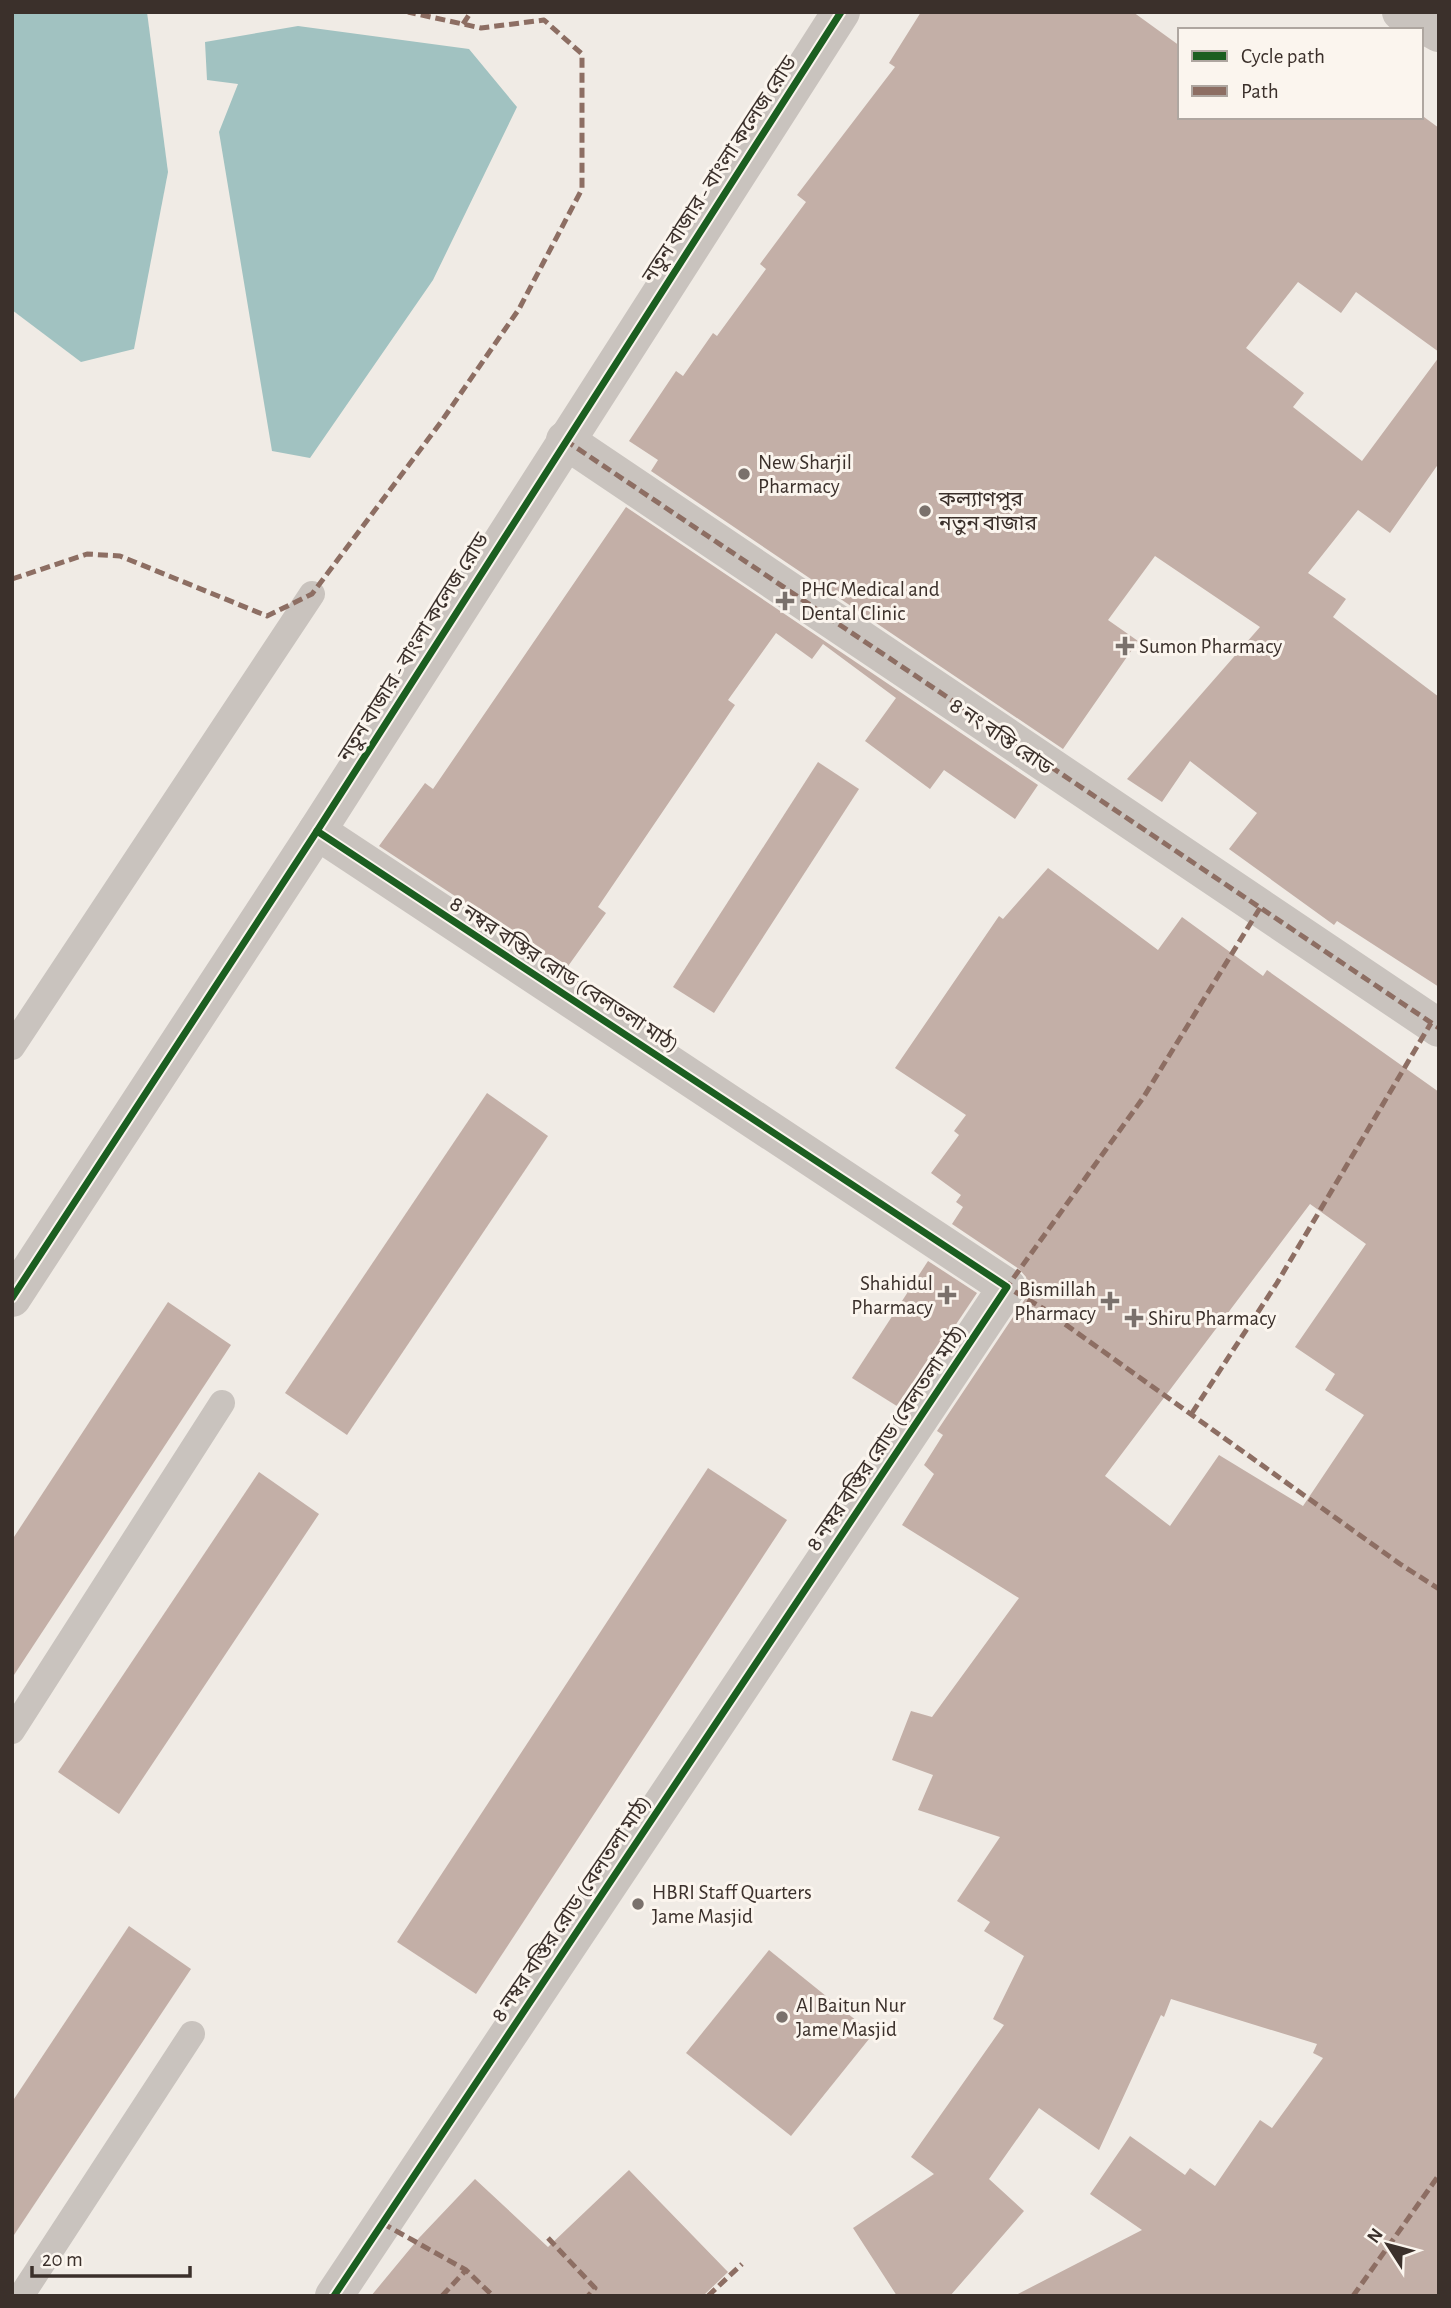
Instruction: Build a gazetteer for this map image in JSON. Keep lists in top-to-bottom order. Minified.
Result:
{"streets":{"street":["নতুন বাজার - বাংলা কলেজ রোড","৪ নং বস্তি রোড","৪ নম্বর বস্তির রোড (বেলতলা মাঠ)"]},"crossings":[["নতুন বাজার - বাংলা কলেজ রোড","৪ নং বস্তি রোড"],["নতুন বাজার - বাংলা কলেজ রোড","৪ নম্বর বস্তির রোড (বেলতলা মাঠ)"]],"places":{"other":["New Sharjil Pharmacy","কল্যাণপুর নতুন বাজার","HBRI Staff Quarters Jame Masjid","Al Baitun Nur Jame Masjid"],"health":["PHC Medical and Dental Clinic","Sumon Pharmacy","Shahidul Pharmacy","Bismillah Pharmacy","Shiru Pharmacy"]},"legend":["Cycle path","Path"],"scale_bar":"20 m","north":"top left"}
